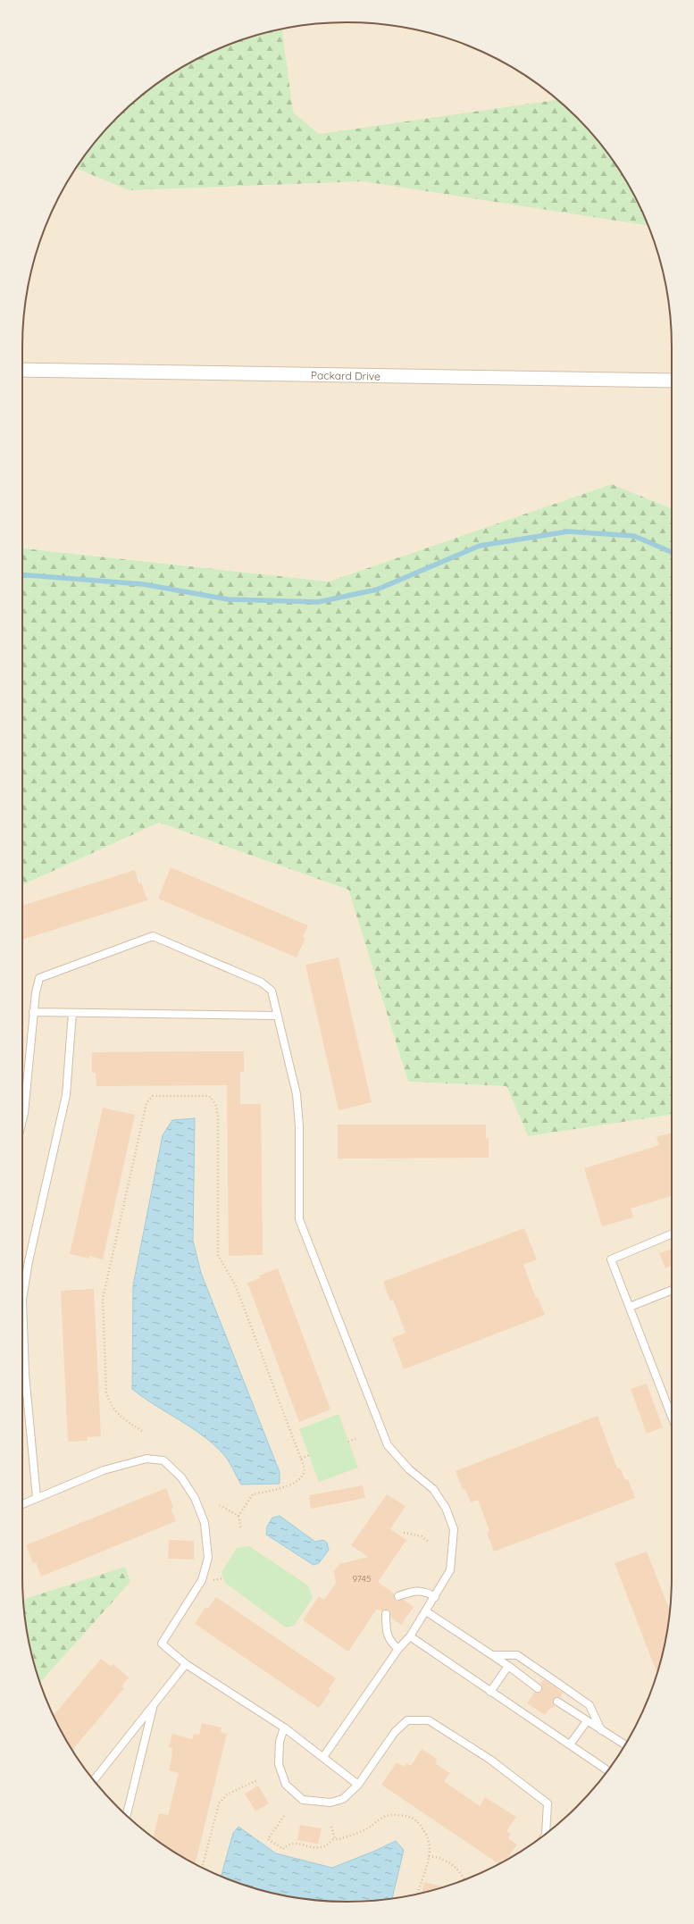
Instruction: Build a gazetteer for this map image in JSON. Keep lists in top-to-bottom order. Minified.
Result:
{"streets":{"street":["Packard Drive"]},"house_numbers":["9745"]}
